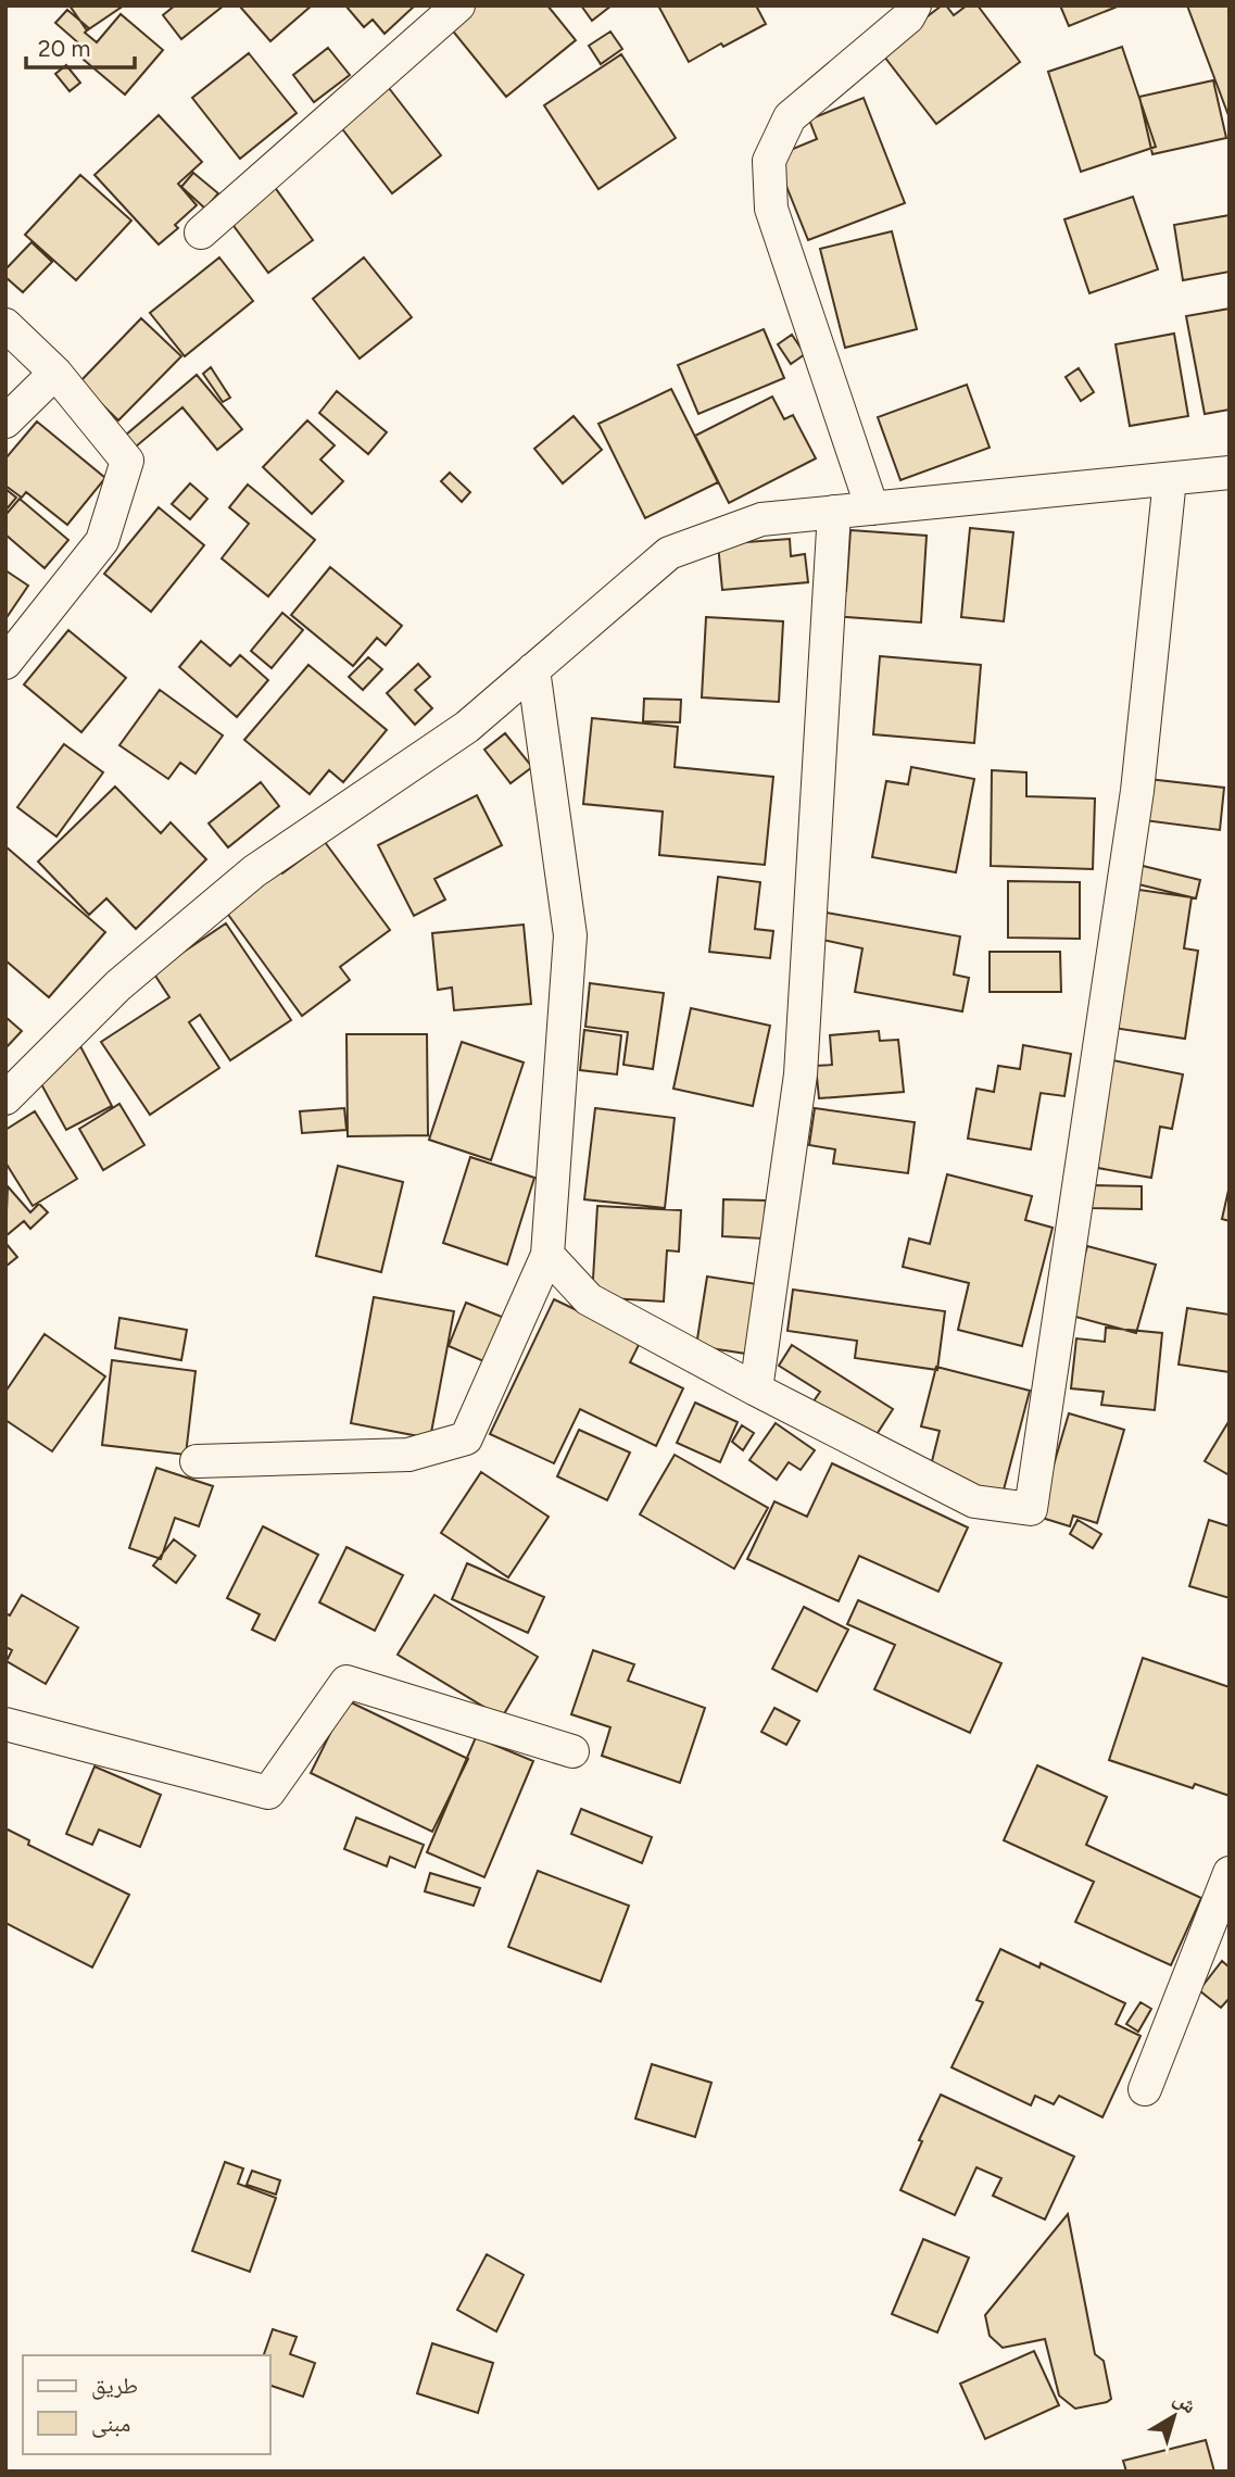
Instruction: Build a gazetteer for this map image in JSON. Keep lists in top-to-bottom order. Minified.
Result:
{"legend":["طريق","مبنى"],"scale_bar":"20 m","north":"top right"}
